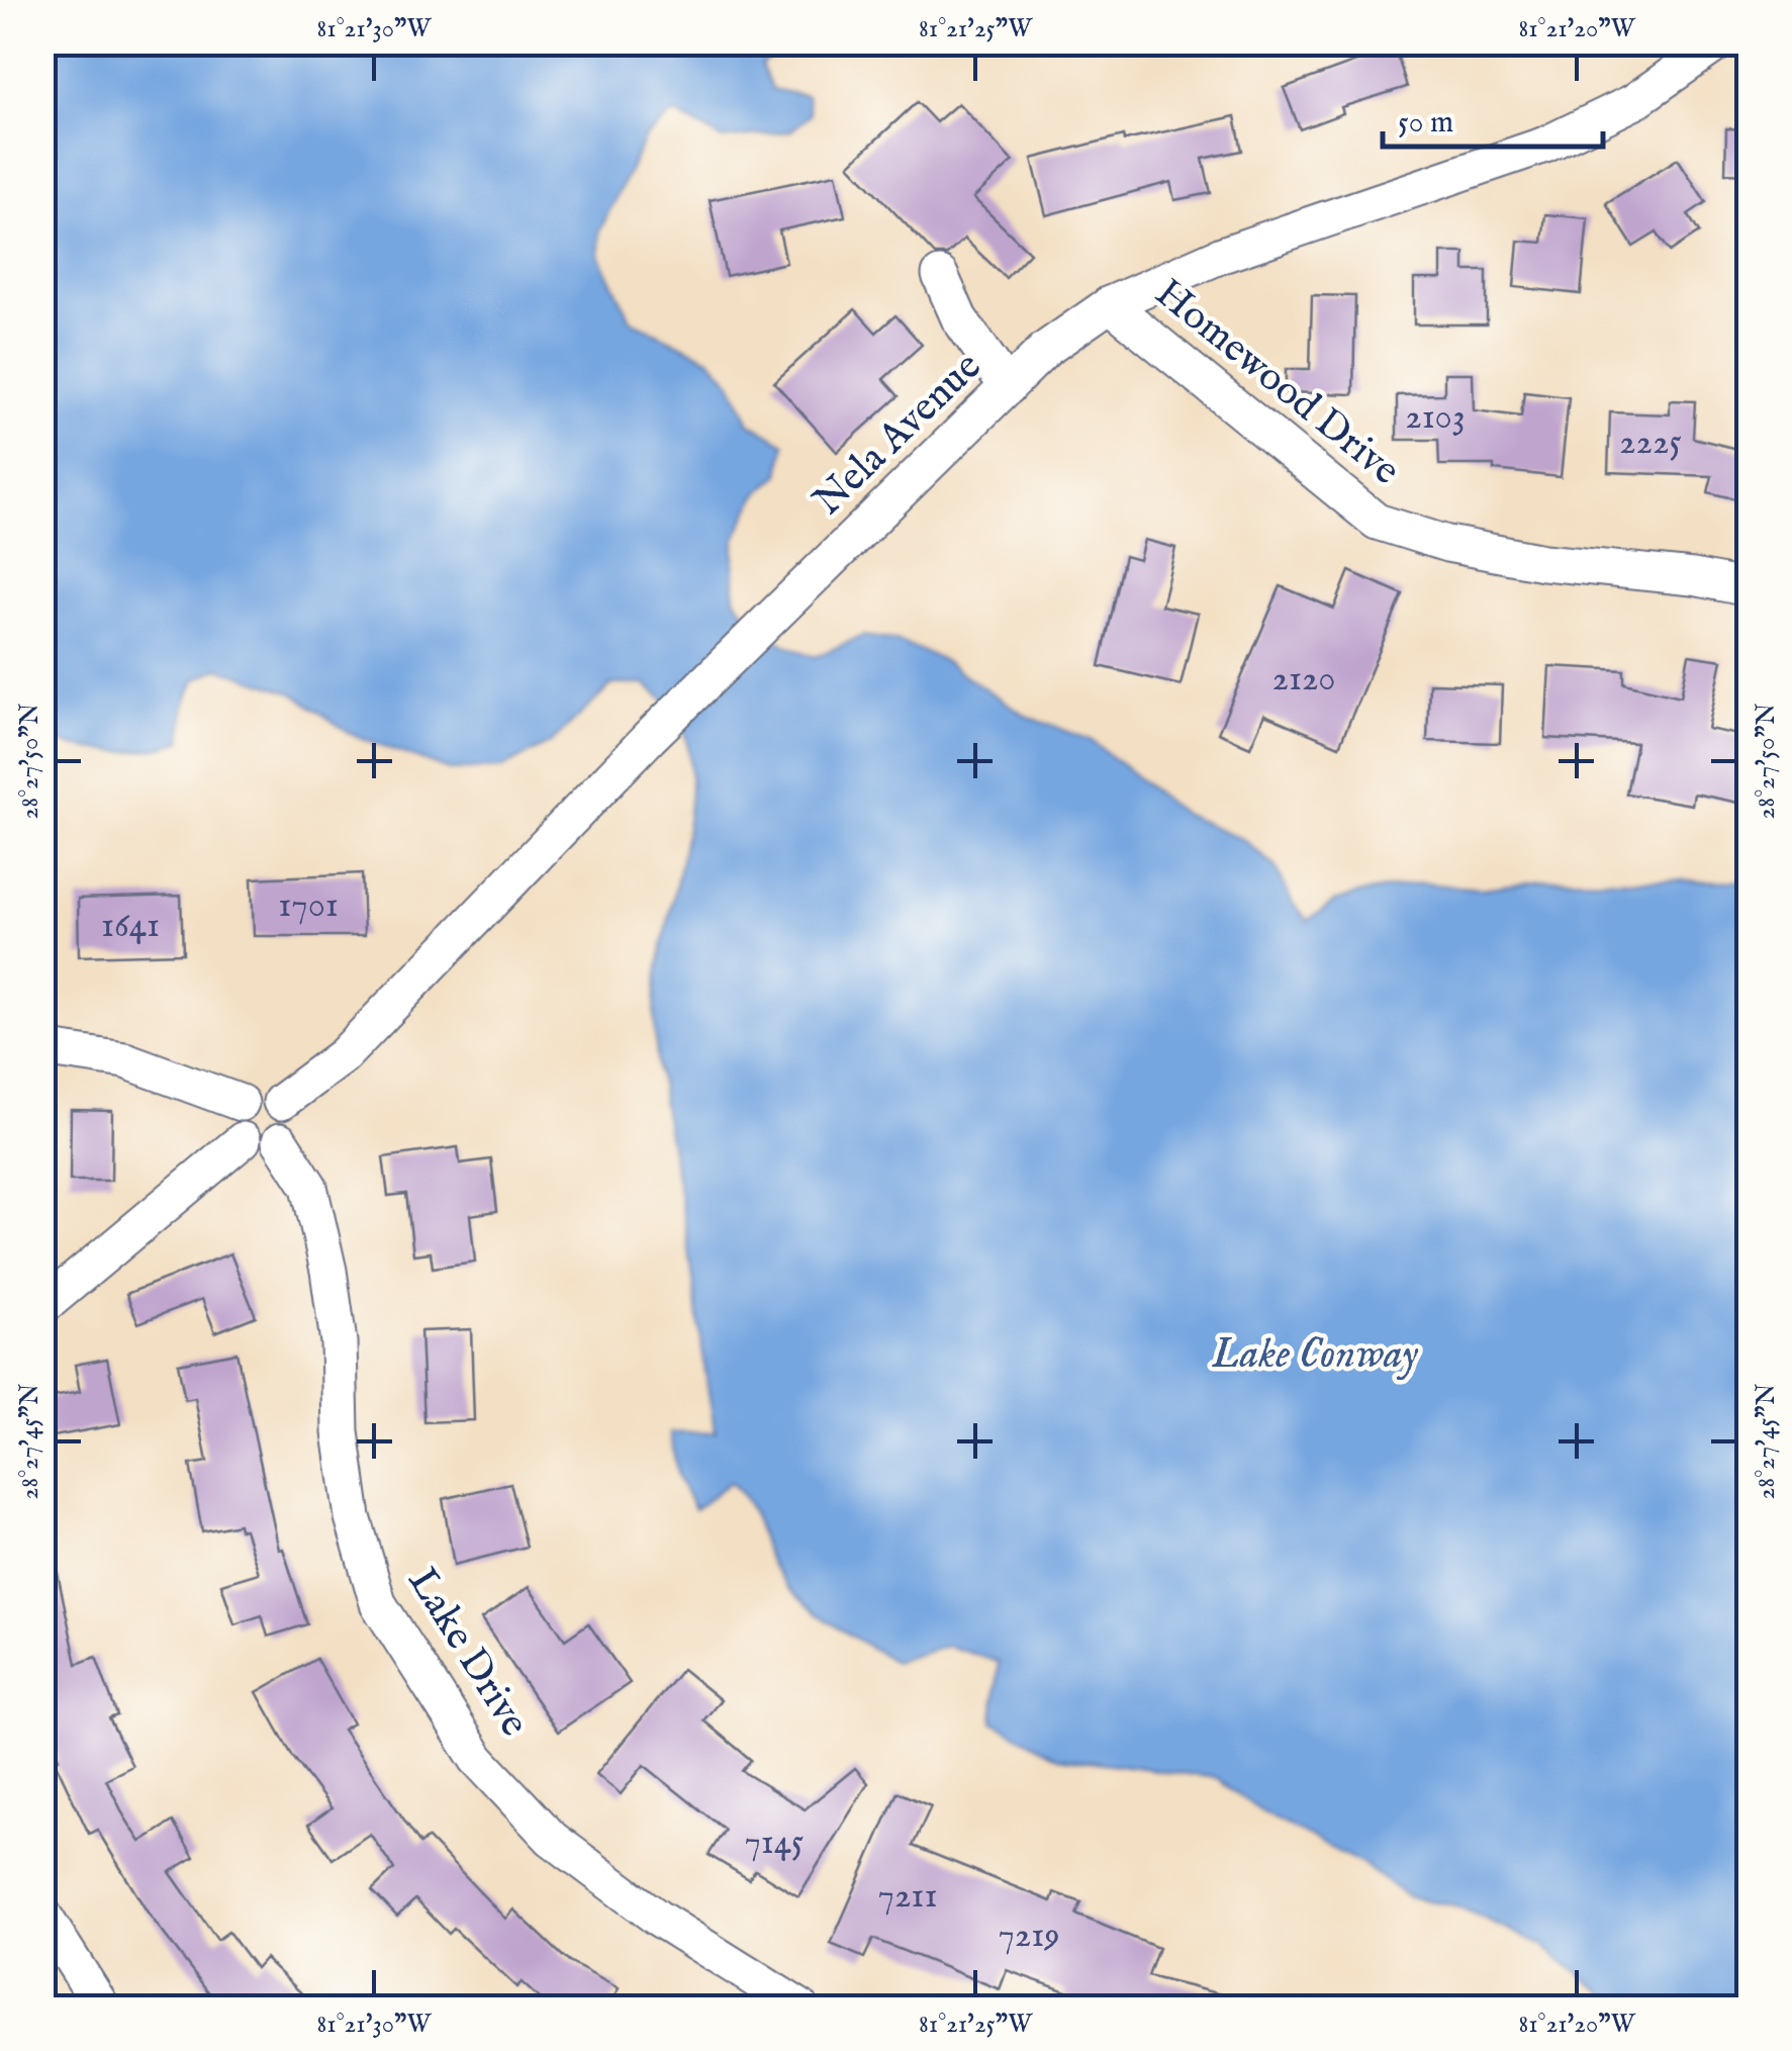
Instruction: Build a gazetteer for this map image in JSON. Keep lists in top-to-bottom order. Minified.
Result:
{"streets":{"street":["Homewood Drive","Nela Avenue","Lake Drive"]},"crossings":[["Homewood Drive","Nela Avenue"],["Nela Avenue","Lake Drive"]],"water":["Lake Conway"],"house_numbers":["2103","2225","2120","1701","1641","7145","7211","7219"],"scale_bar":"50 m","coordinates":["81°21'30\"W","81°21'25\"W","81°21'20\"W","28°27'50\"N","28°27'45\"N"]}
